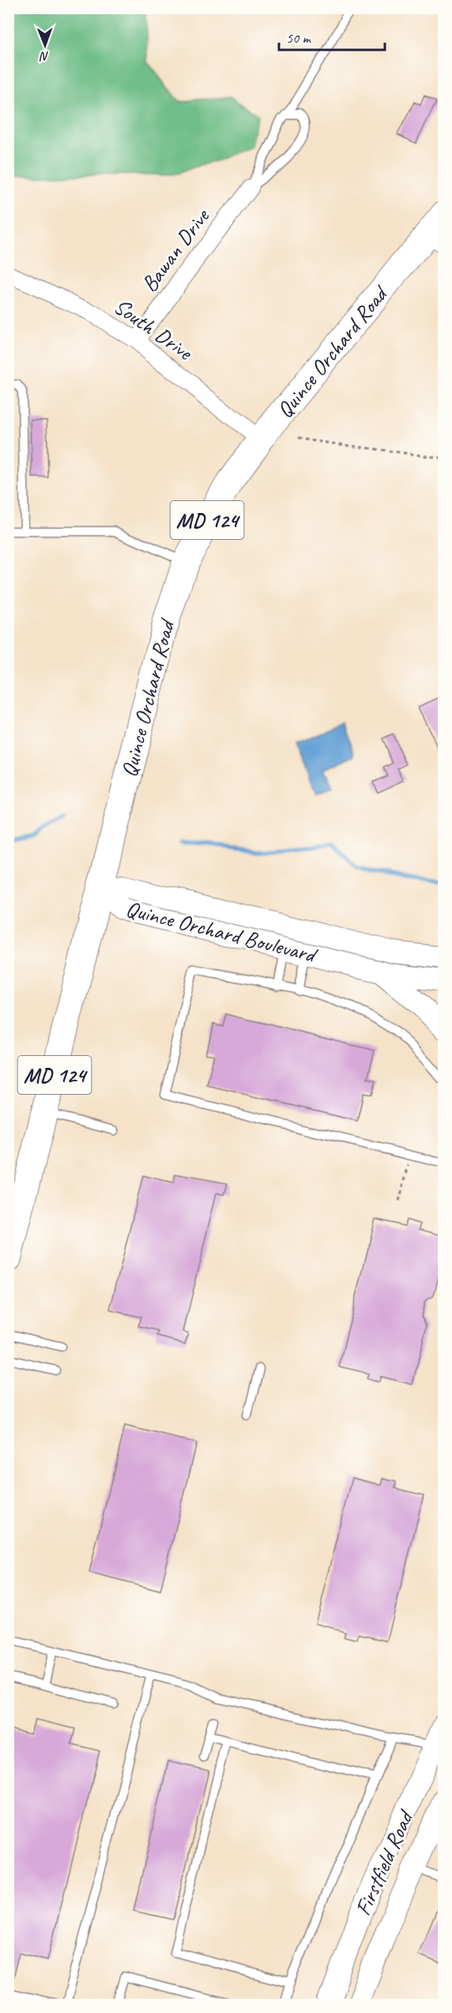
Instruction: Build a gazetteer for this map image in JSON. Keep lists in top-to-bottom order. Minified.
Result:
{"streets":{"main road":["Quince Orchard Road","MD 124"],"street":["Bawan Drive","South Drive","Quince Orchard Boulevard","Firstfield Road"]},"crossings":[["Bawan Drive","South Drive"],["South Drive","Quince Orchard Road"],["Quince Orchard Road","Quince Orchard Boulevard"]],"scale_bar":"50 m","north":"bottom"}
